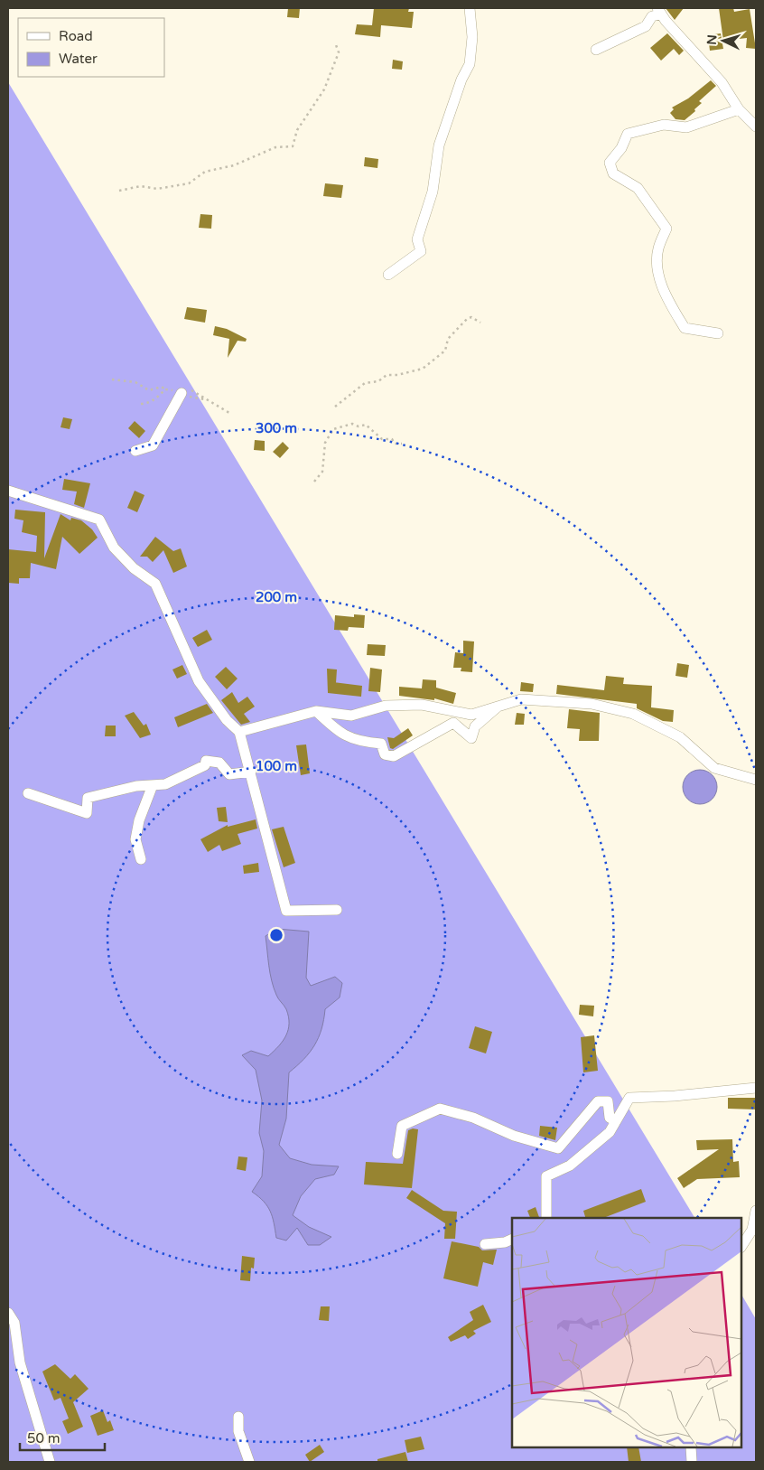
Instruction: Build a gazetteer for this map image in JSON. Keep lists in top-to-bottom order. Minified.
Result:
{"legend":["Road","Water"],"scale_bar":"50 m","north":"left","rings":["300 m","200 m","100 m"]}
